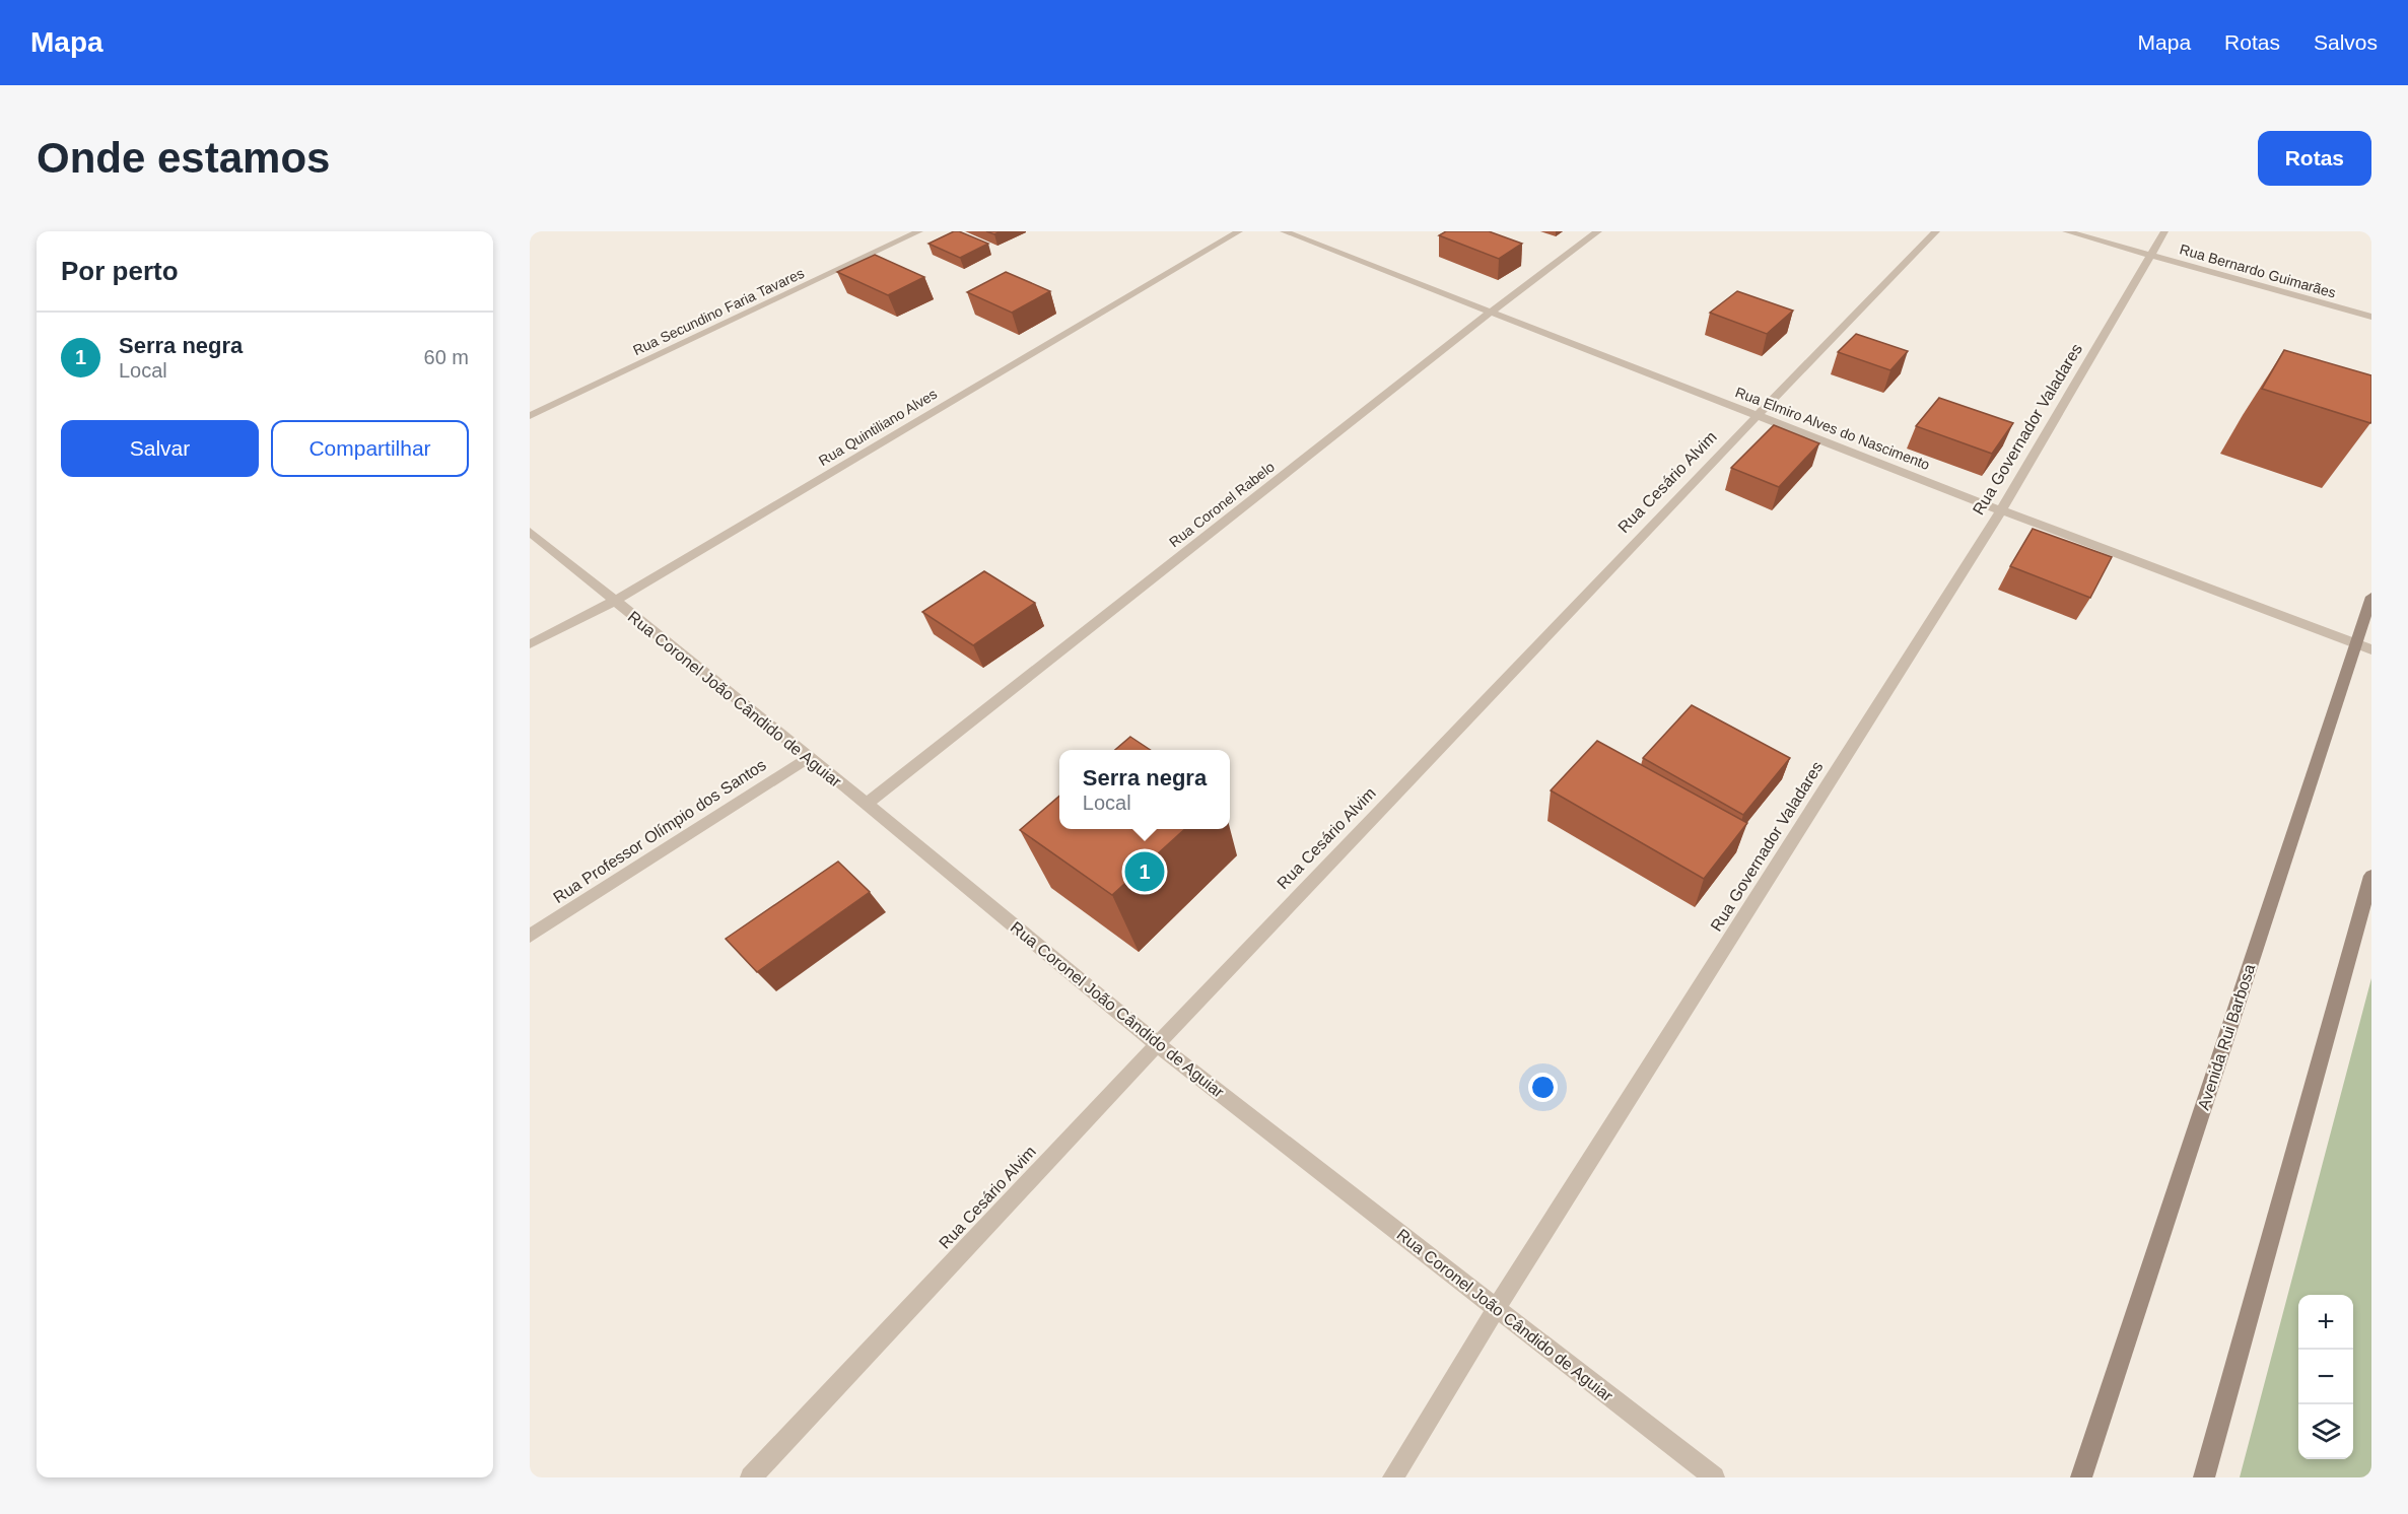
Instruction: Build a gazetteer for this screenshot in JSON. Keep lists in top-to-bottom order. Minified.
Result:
{"streets":{"street":["Rua Bernardo Guimarães","Rua Secundino Faria Tavares","Rua Quintiliano Alves","Rua Elmiro Alves do Nascimento","Rua Governador Valadares","Rua Cesário Alvim","Rua Coronel Rabelo","Rua Coronel João Cândido de Aguiar","Rua Professor Olímpio dos Santos","Avenida Rui Barbosa"]},"crossings":[["Rua Bernardo Guimarães","Rua Governador Valadares"],["Rua Quintiliano Alves","Rua Coronel João Cândido de Aguiar"],["Rua Elmiro Alves do Nascimento","Rua Governador Valadares"],["Rua Elmiro Alves do Nascimento","Rua Cesário Alvim"],["Rua Elmiro Alves do Nascimento","Rua Coronel Rabelo"],["Rua Elmiro Alves do Nascimento","Avenida Rui Barbosa"],["Rua Governador Valadares","Rua Coronel João Cândido de Aguiar"],["Rua Cesário Alvim","Rua Coronel João Cândido de Aguiar"],["Rua Coronel Rabelo","Rua Coronel João Cândido de Aguiar"],["Rua Coronel João Cândido de Aguiar","Rua Professor Olímpio dos Santos"]],"page":{"header":"Mapa","nav":["Mapa","Rotas","Salvos"],"buttons":["Rotas",["Salvar","Compartilhar"]],"title":"Onde estamos","heading":"Por perto","list":[{"mark":"1","name":"Serra negra","note":"Local","value":"60 m"}],"popup":["Serra negra","Local"],"pins":"1","map_buttons":["+","−"]}}
